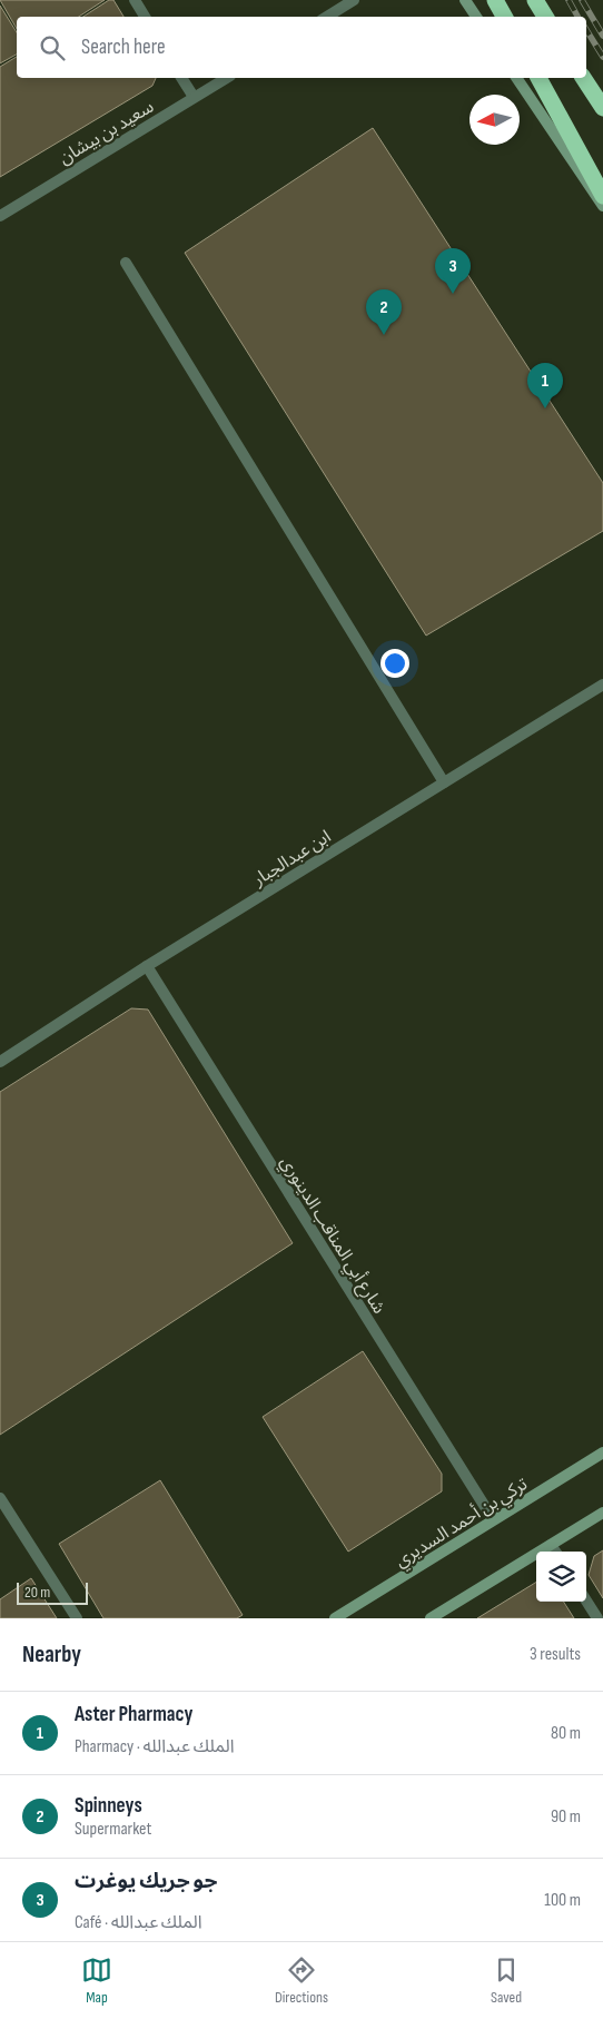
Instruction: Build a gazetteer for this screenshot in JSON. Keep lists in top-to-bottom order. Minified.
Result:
{"streets":{"street":["سعيد بن بيشان","ابن عبدالجبار","شارع أبي المناقب الدينوري","تركي بن أحمد السديري"]},"crossings":[["ابن عبدالجبار","شارع أبي المناقب الدينوري"],["شارع أبي المناقب الدينوري","تركي بن أحمد السديري"]],"scale_bar":"20 m","north":"left","page":{"search":"Search here","pins":["3","2","1"],"scale":"20 m","heading":["Nearby","3 results"],"list":[{"mark":"1","name":"Aster Pharmacy","note":"Pharmacy · الملك عبدالله","value":"80 m"},{"mark":"2","name":"Spinneys","note":"Supermarket","value":"90 m"},{"mark":"3","name":"جو جريك يوغرت","note":"Café · الملك عبدالله","value":"100 m"}],"nav":["Map","Directions","Saved"]}}
